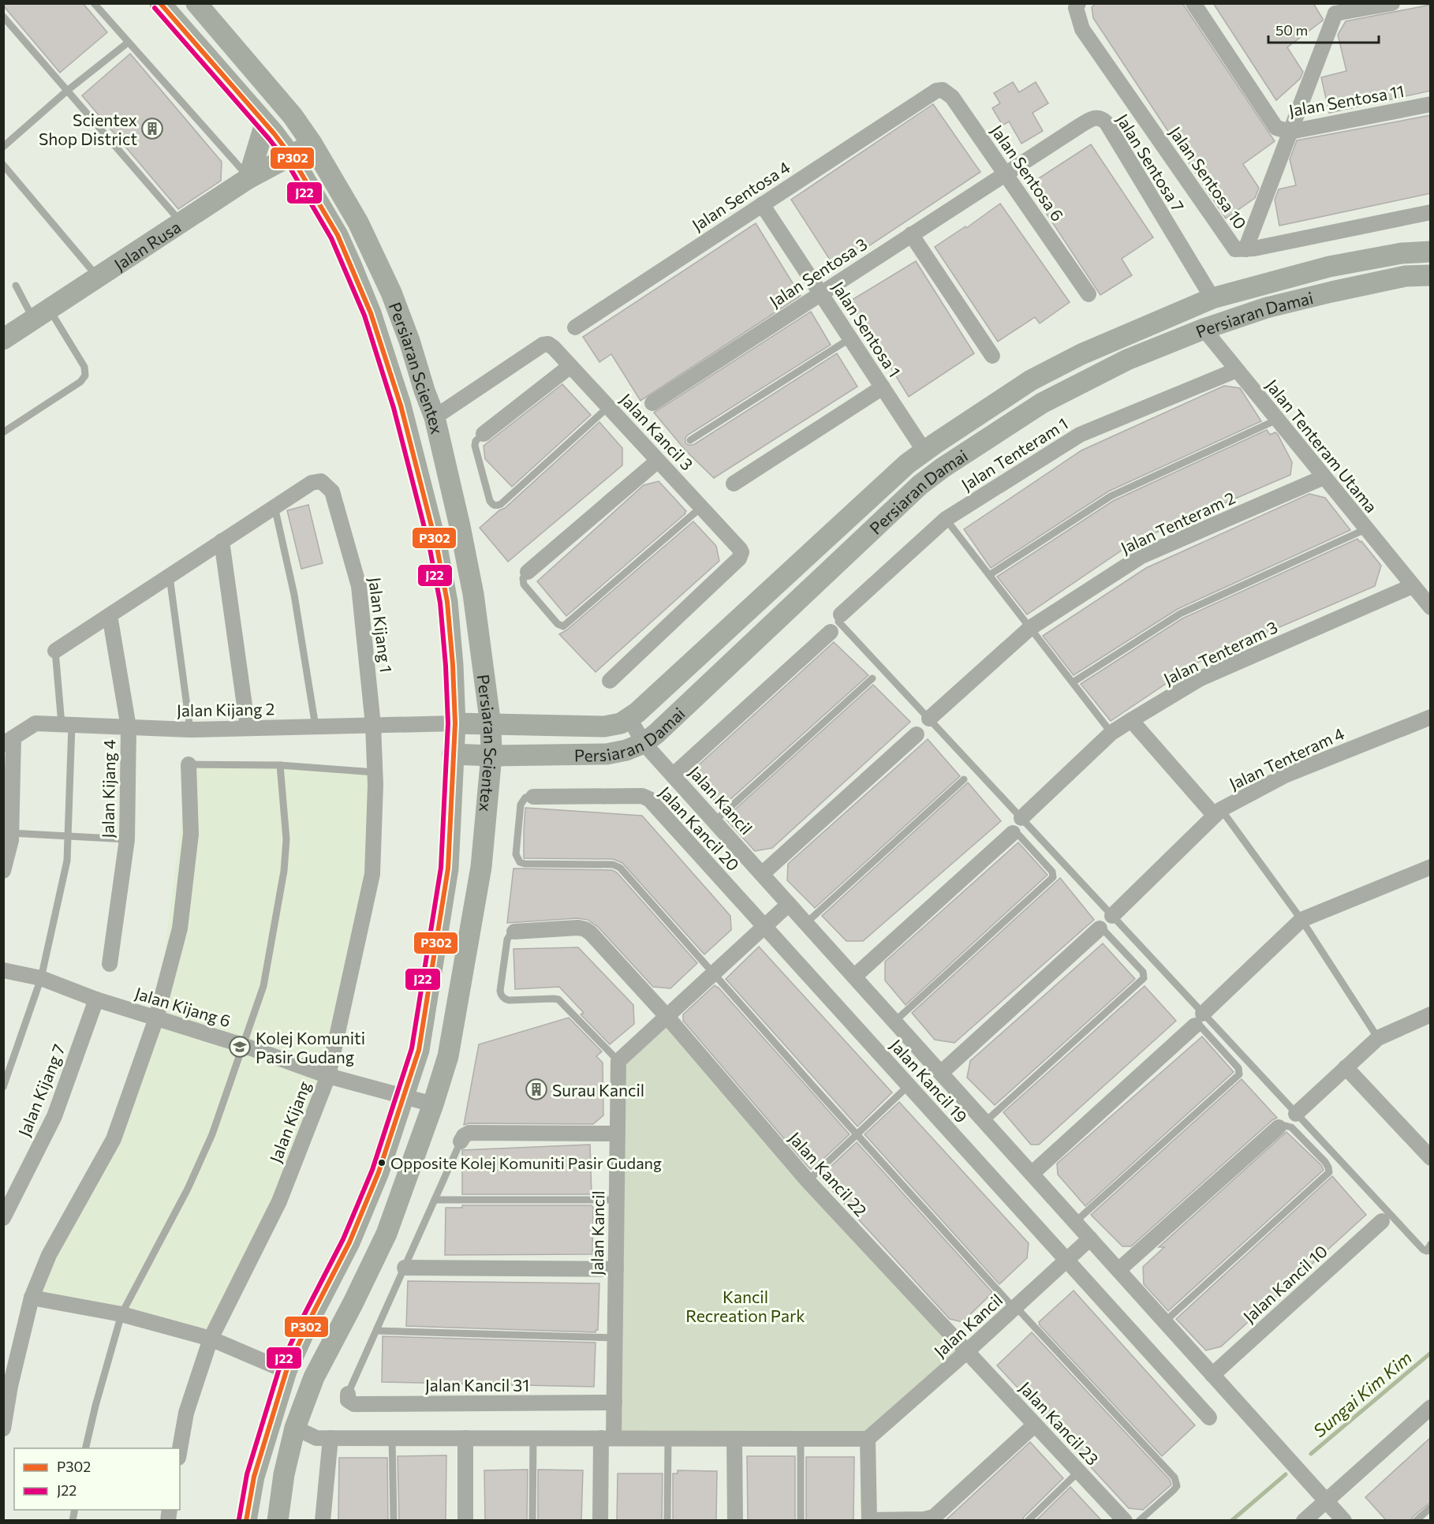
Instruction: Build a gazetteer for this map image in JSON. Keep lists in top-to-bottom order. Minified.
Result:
{"streets":{"main road":["Jalan Rusa","Persiaran Damai","Persiaran Scientex"],"street":["Jalan Sentosa 11","Jalan Sentosa 7","Jalan Sentosa 6","Jalan Sentosa 10","Jalan Sentosa 4","Jalan Sentosa 3","Jalan Sentosa 1","Jalan Kancil 3","Jalan Tenteram Utama","Jalan Tenteram 1","Jalan Tenteram 2","Jalan Kijang 1","Jalan Tenteram 3","Jalan Kijang 2","Jalan Tenteram 4","Jalan Kijang 4","Jalan Kancil","Jalan Kancil 20","Jalan Kijang 6","Jalan Kancil 19","Jalan Kijang 7","Jalan Kijang","Jalan Kancil 22","Jalan Kancil 10","Jalan Kancil 31","Jalan Kancil 23"]},"crossings":[["Jalan Sentosa 7","Jalan Sentosa 6"],["Jalan Sentosa 7","Jalan Sentosa 3"],["Jalan Sentosa 7","Persiaran Damai"],["Jalan Sentosa 6","Jalan Sentosa 4"],["Jalan Sentosa 6","Jalan Sentosa 3"],["Jalan Sentosa 4","Jalan Sentosa 1"],["Jalan Rusa","Persiaran Scientex"],["Jalan Sentosa 3","Jalan Sentosa 1"],["Persiaran Damai","Jalan Sentosa 1"],["Persiaran Damai","Persiaran Scientex"],["Persiaran Damai","Jalan Tenteram Utama"],["Persiaran Damai","Jalan Kijang 2"],["Persiaran Damai","Jalan Kancil"],["Persiaran Scientex","Jalan Kancil 3"],["Persiaran Scientex","Jalan Kijang 2"],["Persiaran Scientex","Jalan Kijang 6"],["Jalan Tenteram Utama","Jalan Tenteram 1"],["Jalan Tenteram Utama","Jalan Tenteram 2"],["Jalan Tenteram Utama","Jalan Tenteram 3"],["Jalan Kijang 1","Jalan Kijang 2"],["Jalan Kijang 1","Jalan Kijang"],["Jalan Kijang 2","Jalan Kijang 4"],["Jalan Kijang 2","Jalan Kijang"],["Jalan Kancil","Jalan Kancil 19"],["Jalan Kancil","Jalan Kancil 22"],["Jalan Kancil","Jalan Kancil 10"],["Jalan Kancil","Jalan Kancil 31"],["Jalan Kancil","Jalan Kancil 23"],["Jalan Kancil 20","Jalan Kancil 19"],["Jalan Kijang 6","Jalan Kijang 7"],["Jalan Kijang 6","Jalan Kijang"],["Jalan Kancil 22","Jalan Kancil 23"]],"water":["Sungai Kim Kim"],"parks":["Kancil Recreation Park"],"places":{"building":["Scientex Shop District","Surau Kancil"],"school or university":["Kolej Komuniti Pasir Gudang"],"other":["Opposite Kolej Komuniti Pasir Gudang"]},"lines":["transit line P302","transit line J22"],"legend":["P302","J22"],"scale_bar":"50 m"}
